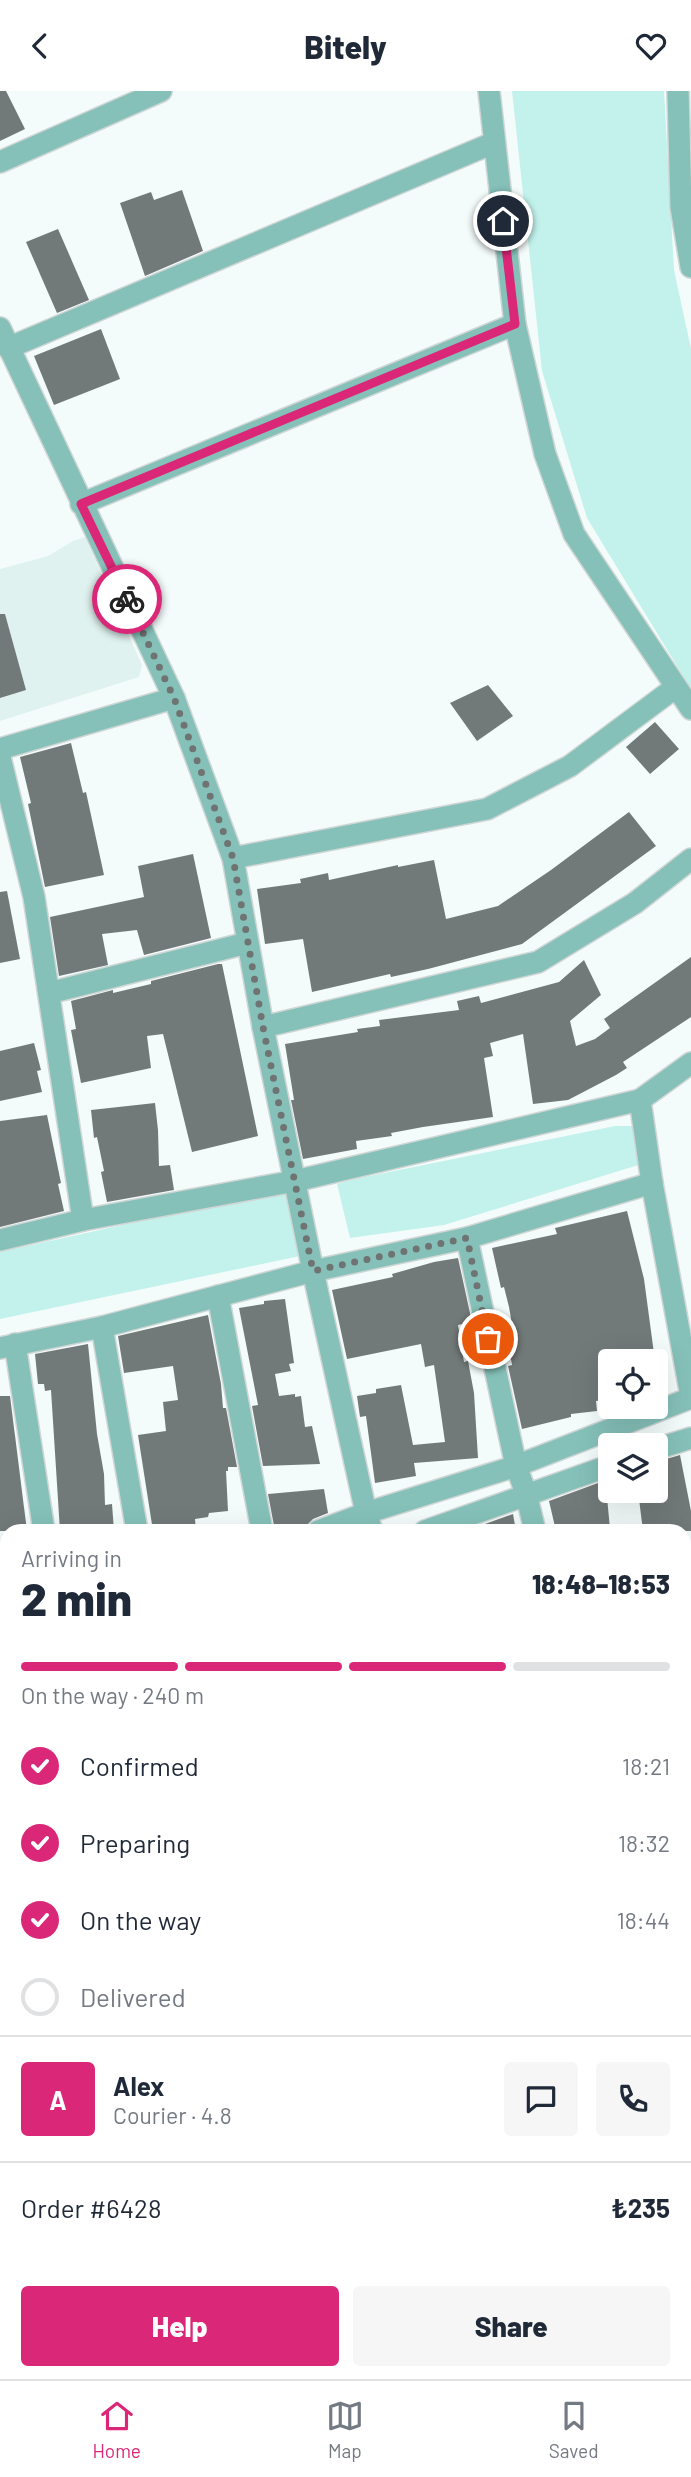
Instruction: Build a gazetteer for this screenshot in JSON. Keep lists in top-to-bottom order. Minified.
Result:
{"page":{"header":"Bitely","heading":["2 min","Arriving in","18:48–18:53"],"panel":["Alex","Courier · 4.8","Order #6428","₺235"],"bar":"On the way · 240 m","list":[["Confirmed","18:21"],["Preparing","18:32"],["On the way","18:44"],"Delivered"],"round":"A","buttons":["Help","Share"],"tabs":["Home","Map","Saved"]}}
